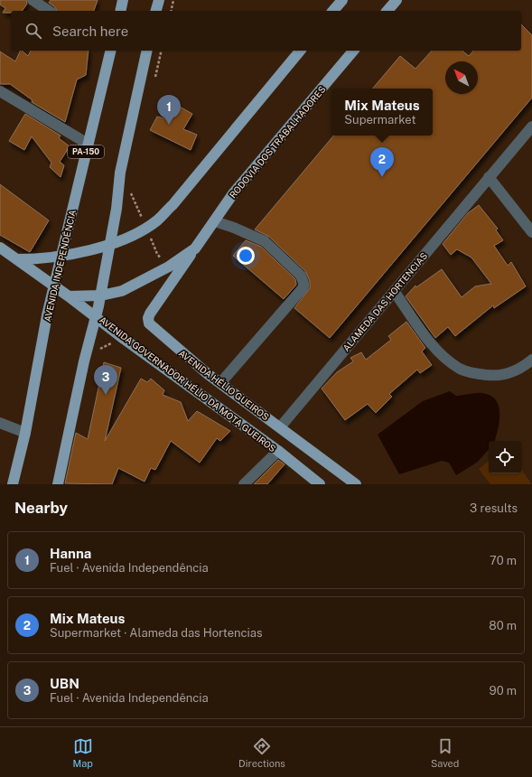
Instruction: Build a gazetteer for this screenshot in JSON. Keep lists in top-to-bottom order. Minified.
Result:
{"streets":{"main road":["RODOVIA DOS TRABALHADORES","PA-150","AVENIDA INDEPENDÊNCIA","AVENIDA GOVERNADOR HÉLIO DA MOTA GUEIROS","AVENIDA HÉLIO GUEIROS"],"street":["ALAMEDA DAS HORTENCIAS"]},"crossings":[["RODOVIA DOS TRABALHADORES","AVENIDA GOVERNADOR HÉLIO DA MOTA GUEIROS"],["RODOVIA DOS TRABALHADORES","AVENIDA HÉLIO GUEIROS"],["AVENIDA INDEPENDÊNCIA","AVENIDA GOVERNADOR HÉLIO DA MOTA GUEIROS"],["ALAMEDA DAS HORTENCIAS","AVENIDA HÉLIO GUEIROS"]],"north":"top left","page":{"search":"Search here","popup":["Mix Mateus","Supermarket"],"pins":["1","2","3"],"heading":["Nearby","3 results"],"list":[{"mark":"1","name":"Hanna","note":"Fuel · Avenida Independência","value":"70 m"},{"mark":"2","name":"Mix Mateus","note":"Supermarket · Alameda das Hortencias","value":"80 m"},{"mark":"3","name":"UBN","note":"Fuel · Avenida Independência","value":"90 m"}],"nav":["Map","Directions","Saved"]}}
